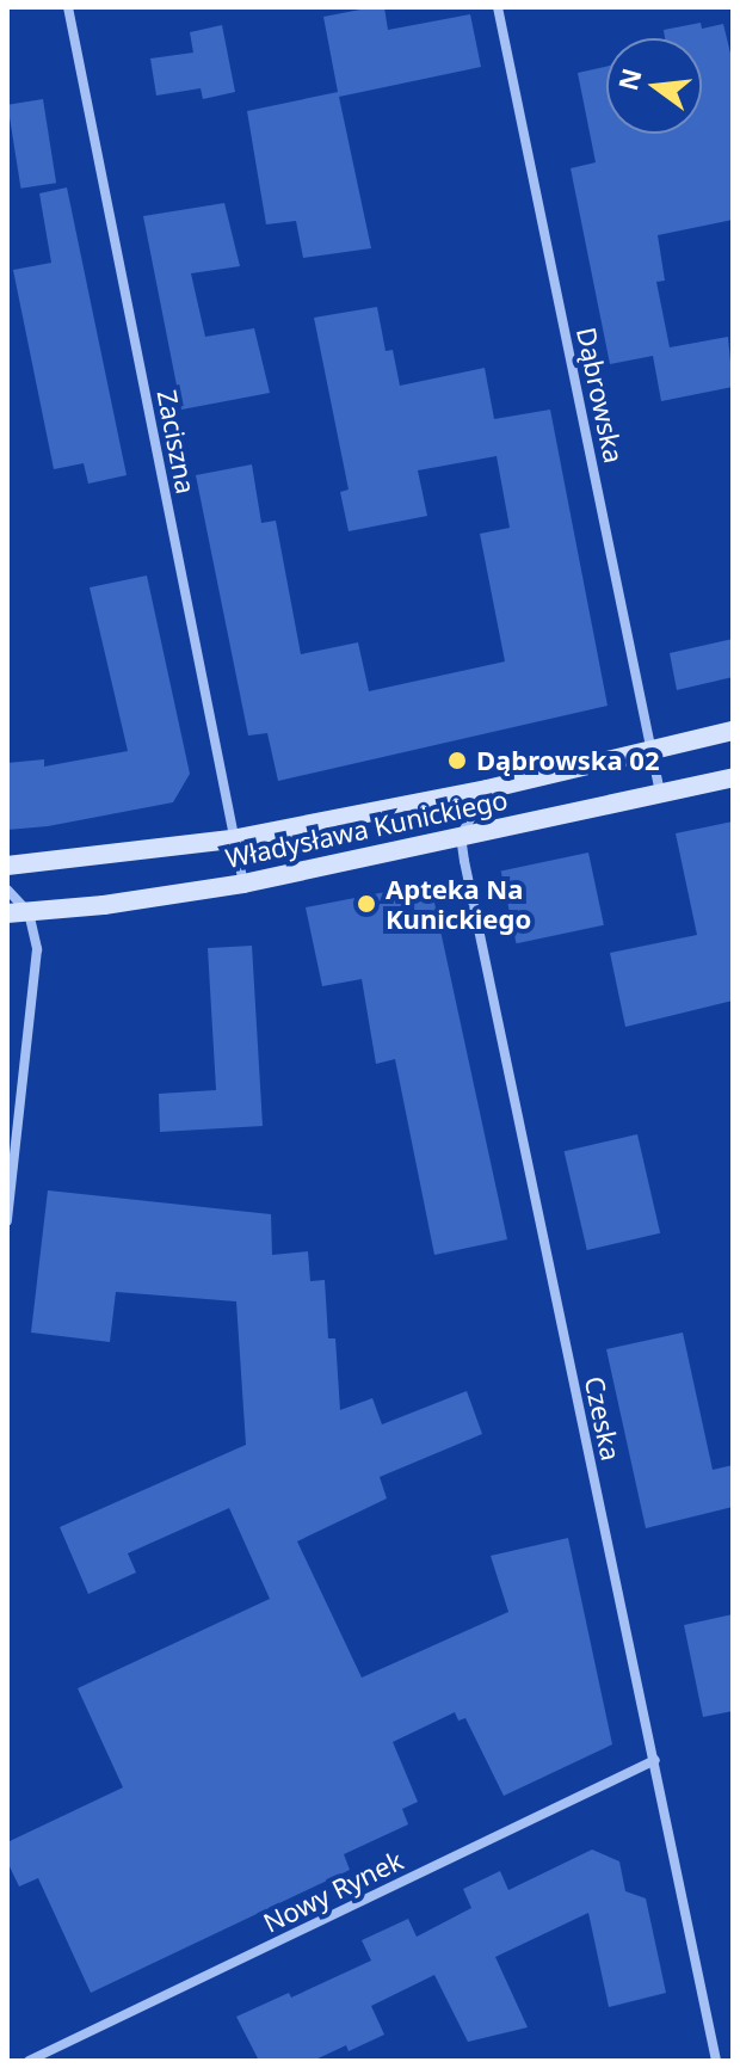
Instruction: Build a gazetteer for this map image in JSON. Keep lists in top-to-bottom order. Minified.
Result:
{"streets":{"main road":["Władysława Kunickiego"],"street":["Dąbrowska","Zaciszna","Czeska","Nowy Rynek"]},"crossings":[["Dąbrowska","Władysława Kunickiego"],["Zaciszna","Władysława Kunickiego"],["Władysława Kunickiego","Czeska"],["Czeska","Nowy Rynek"]],"places":["Dąbrowska 02","Apteka Na Kunickiego"],"north":"left"}
